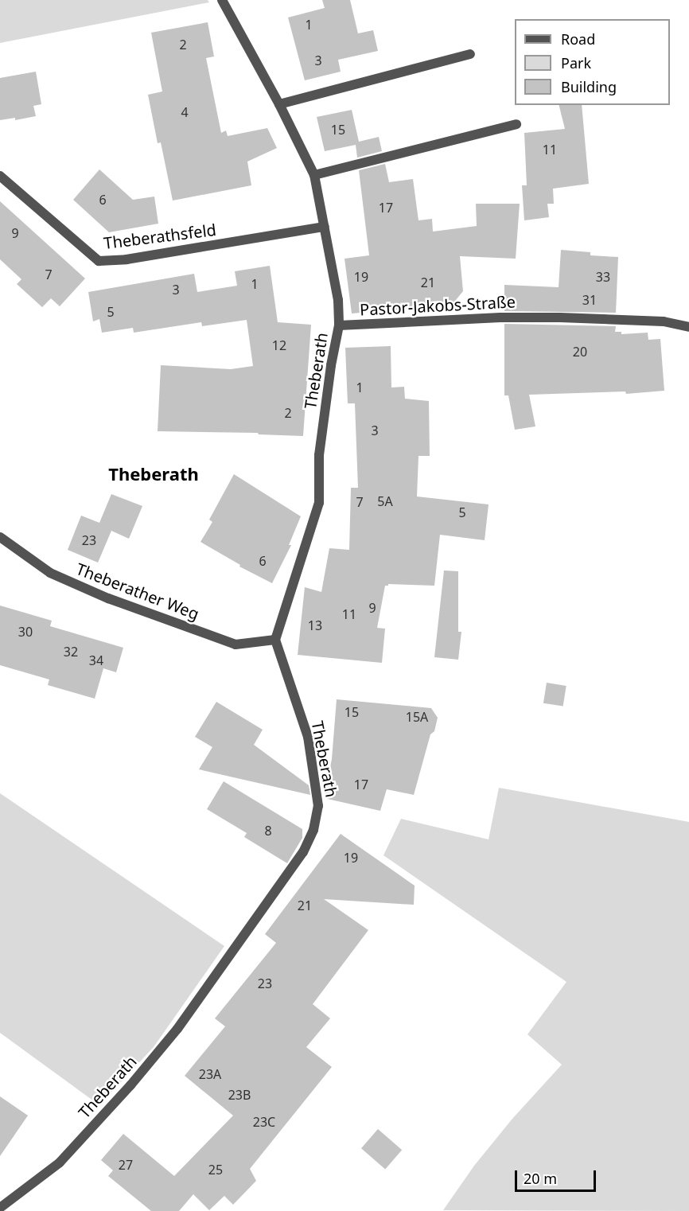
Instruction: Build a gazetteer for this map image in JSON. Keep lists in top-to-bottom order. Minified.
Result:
{"streets":{"street":["Theberathsfeld","Pastor-Jakobs-Straße","Theberath","Theberather Weg"]},"crossings":[["Theberathsfeld","Pastor-Jakobs-Straße"],["Pastor-Jakobs-Straße","Theberath"],["Theberath","Theberather Weg"]],"districts":["Theberath"],"house_numbers":["1","2","3","4","15","11","6","17","9","7","19","33","21","1","3","31","5","12","20","1","2","3","5A","7","5","23","6","9","11","13","30","32","34","15","15A","17","8","19","21","23","23A","23B","23C","27","25"],"legend":["Road","Park","Building"],"scale_bar":"20 m"}
